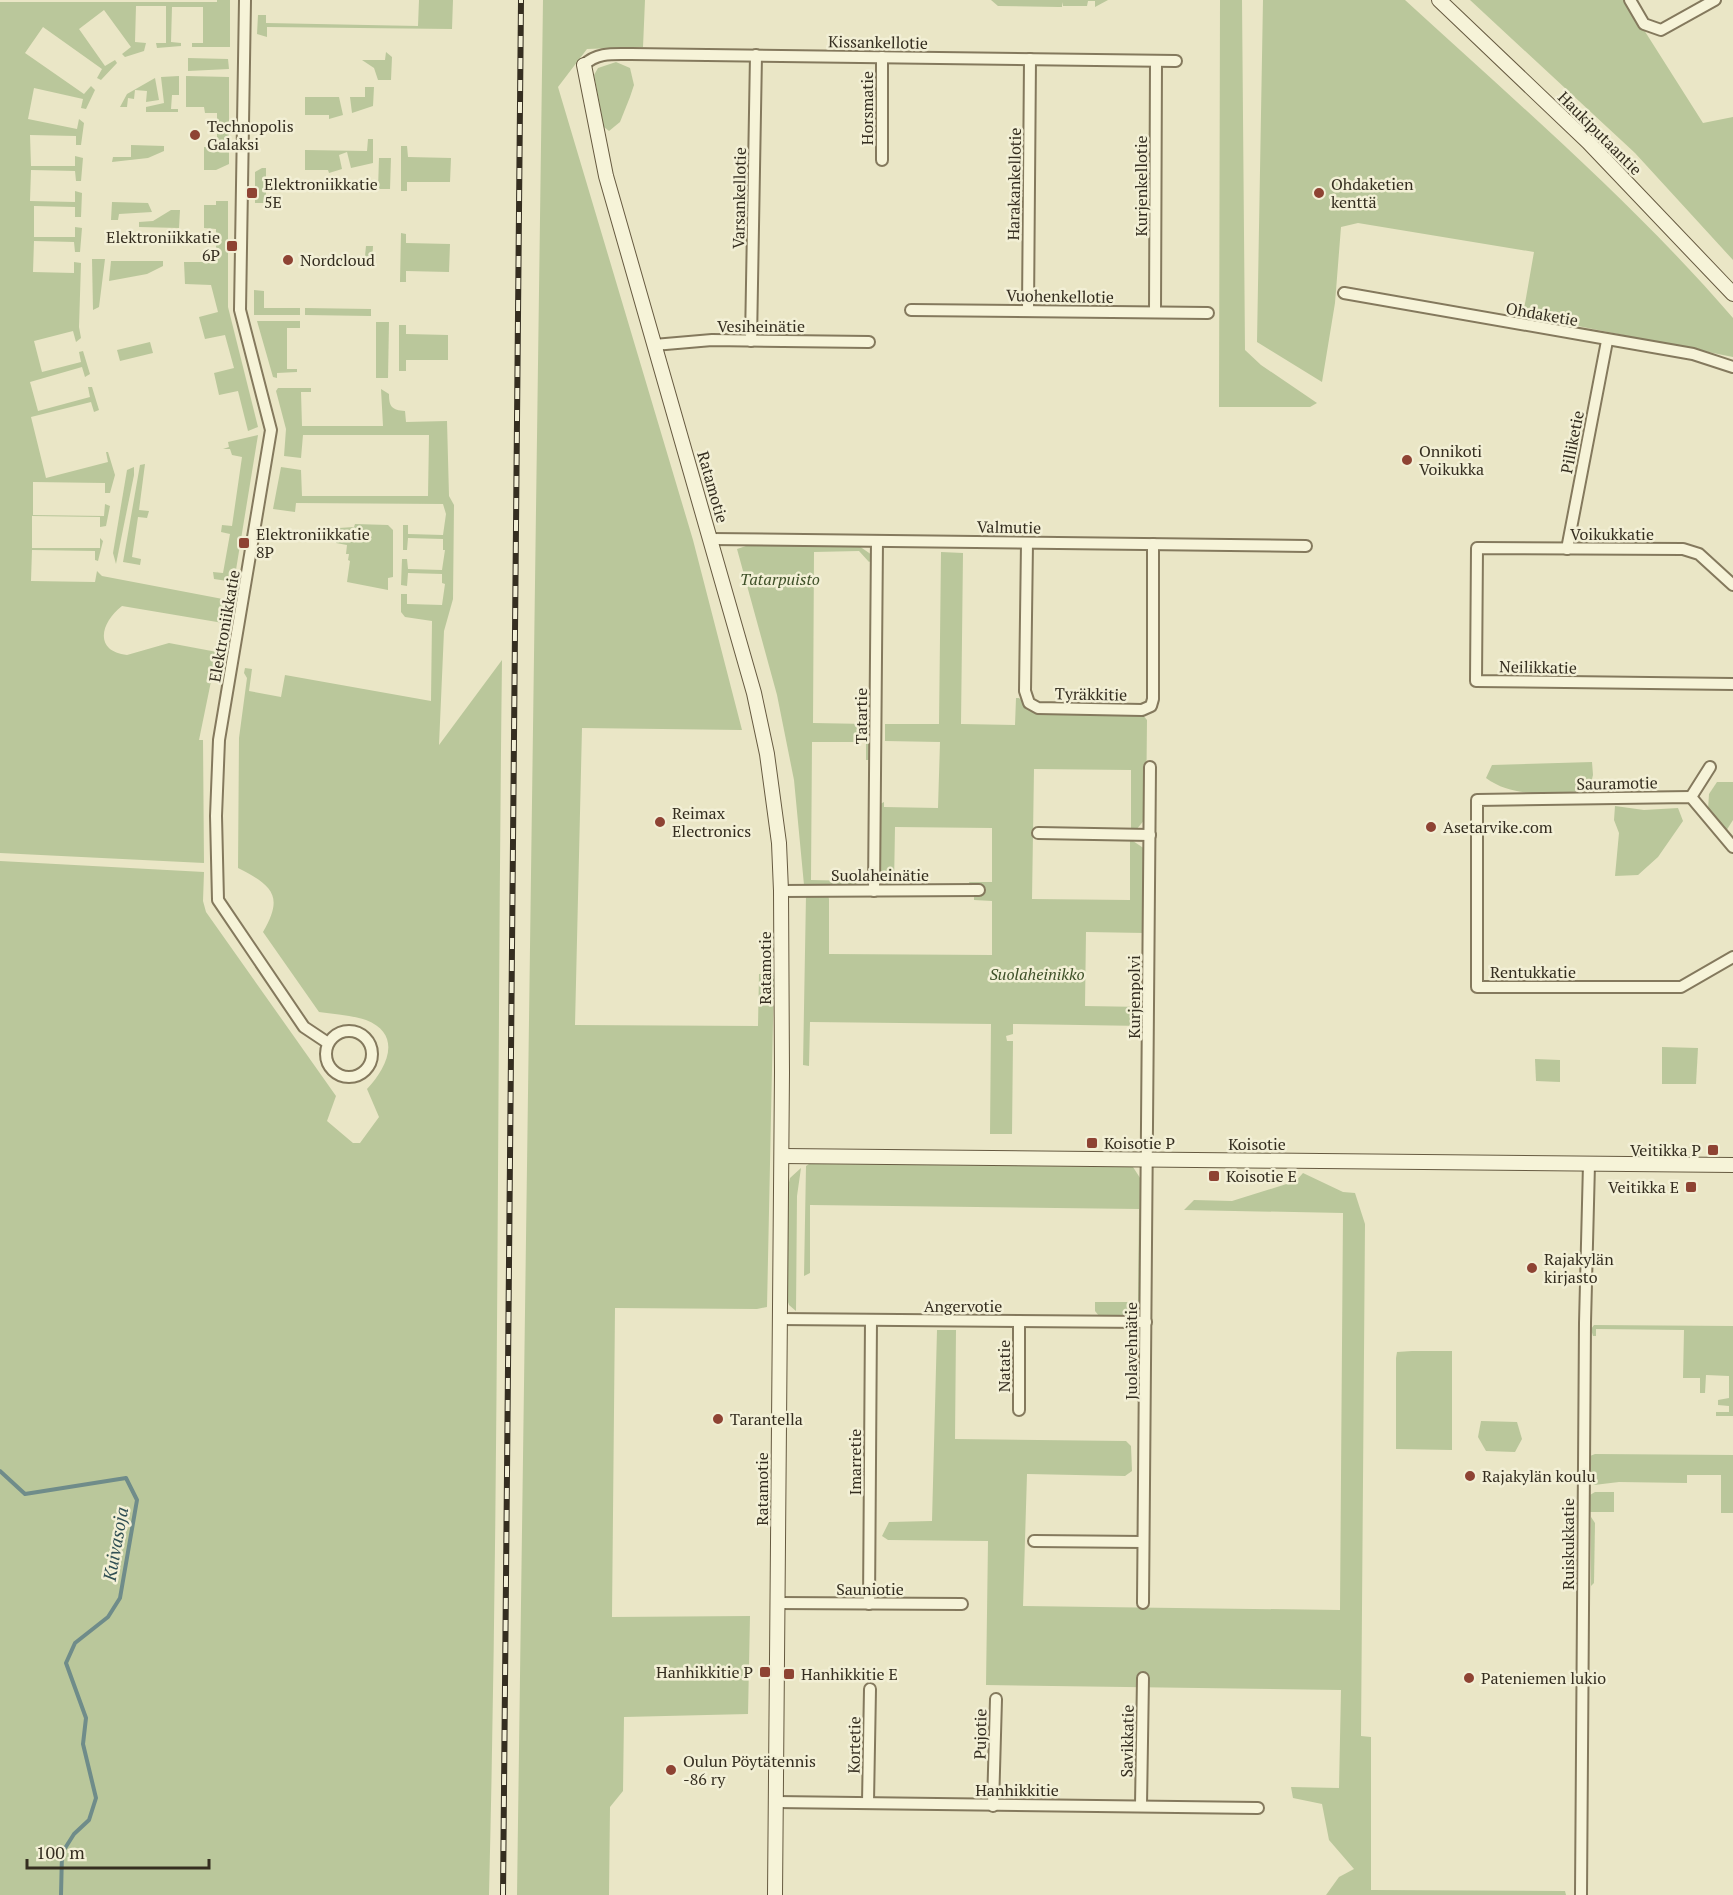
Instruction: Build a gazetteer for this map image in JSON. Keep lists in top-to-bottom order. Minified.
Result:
{"streets":{"street":["Kissankellotie","Horsmatie","Haukiputaantie","Harakankellotie","Kurjenkellotie","Varsankellotie","Vuohenkellotie","Ohdaketie","Vesiheinätie","Pilliketie","Ratamotie","Valmutie","Voikukkatie","Elektroniikkatie","Neilikkatie","Tyräkkitie","Tatartie","Sauramotie","Suolaheinätie","Rentukkatie","Kurjenpolvi","Koisotie","Angervotie","Juolavehnätie","Natatie","Imarretie","Ruiskukkatie","Sauniotie","Pujotie","Savikkatie","Kortetie","Hanhikkitie"]},"crossings":[["Kissankellotie","Horsmatie"],["Kissankellotie","Harakankellotie"],["Kissankellotie","Kurjenkellotie"],["Kissankellotie","Varsankellotie"],["Kissankellotie","Ratamotie"],["Harakankellotie","Vuohenkellotie"],["Kurjenkellotie","Vuohenkellotie"],["Varsankellotie","Vesiheinätie"],["Ohdaketie","Pilliketie"],["Vesiheinätie","Ratamotie"],["Pilliketie","Voikukkatie"],["Ratamotie","Valmutie"],["Ratamotie","Suolaheinätie"],["Ratamotie","Koisotie"],["Ratamotie","Angervotie"],["Ratamotie","Sauniotie"],["Ratamotie","Hanhikkitie"],["Valmutie","Tyräkkitie"],["Valmutie","Tatartie"],["Voikukkatie","Neilikkatie"],["Tatartie","Suolaheinätie"],["Sauramotie","Rentukkatie"],["Kurjenpolvi","Koisotie"],["Kurjenpolvi","Juolavehnätie"],["Koisotie","Juolavehnätie"],["Koisotie","Ruiskukkatie"],["Angervotie","Juolavehnätie"],["Angervotie","Natatie"],["Angervotie","Imarretie"],["Imarretie","Sauniotie"],["Pujotie","Hanhikkitie"],["Savikkatie","Hanhikkitie"],["Kortetie","Hanhikkitie"]],"water":["Kuivasoja"],"parks":["Tatarpuisto","Suolaheinikko"],"places":{"other":["Technopolis Galaksi","Ohdaketien kenttä","Nordcloud","Onnikoti Voikukka","Reimax Electronics","Asetarvike.com","Rajakylän kirjasto","Tarantella","Rajakylän koulu","Pateniemen lukio","Oulun Pöytätennis -86 ry"],"transit":["Elektroniikkatie 5E","Elektroniikkatie 6P","Elektroniikkatie 8P","Koisotie P","Veitikka P","Koisotie E","Veitikka E","Hanhikkitie P","Hanhikkitie E"]},"scale_bar":"100 m"}
